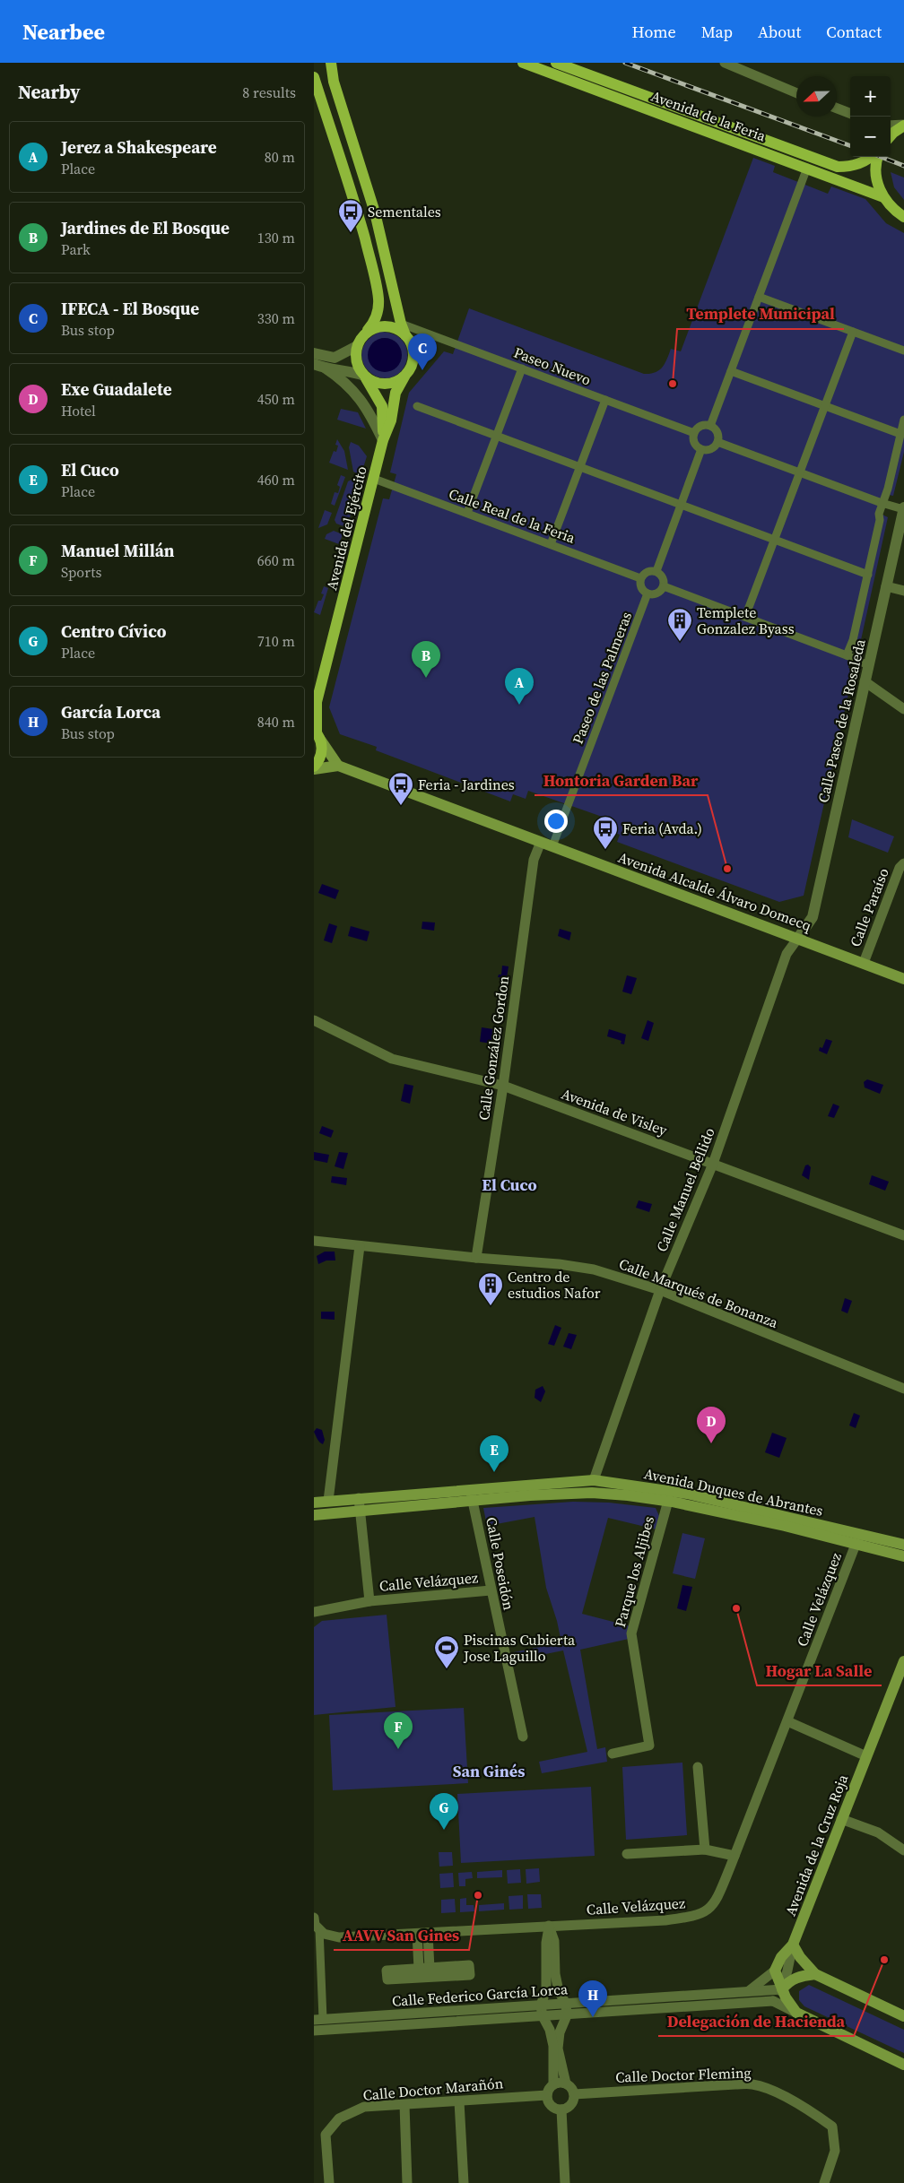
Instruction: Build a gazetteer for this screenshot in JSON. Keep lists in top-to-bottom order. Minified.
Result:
{"streets":{"main road":["Avenida de la Feria","Avenida del Ejército","Avenida Alcalde Álvaro Domecq","Avenida Duques de Abrantes","Avenida de la Cruz Roja"],"street":["Paseo Nuevo","Calle Real de la Feria","Paseo de las Palmeras","Calle Paseo de la Rosaleda","Calle Paraíso","Calle González Gordon","Avenida de Visley","Calle Manuel Bellido","Calle Marqués de Bonanza","Calle Poseidón","Parque los Aljibes","Calle Velázquez","Calle Federico García Lorca","Calle Doctor Fleming","Calle Doctor Marañón"]},"crossings":[["Calle Real de la Feria","Avenida del Ejército"],["Calle Real de la Feria","Paseo de las Palmeras"],["Avenida del Ejército","Avenida Alcalde Álvaro Domecq"],["Paseo de las Palmeras","Avenida Alcalde Álvaro Domecq"],["Calle Paseo de la Rosaleda","Avenida Alcalde Álvaro Domecq"],["Calle Paseo de la Rosaleda","Calle Manuel Bellido"],["Avenida Alcalde Álvaro Domecq","Calle Paraíso"],["Avenida Alcalde Álvaro Domecq","Calle González Gordon"],["Avenida Alcalde Álvaro Domecq","Calle Manuel Bellido"],["Calle González Gordon","Avenida de Visley"],["Calle González Gordon","Calle Marqués de Bonanza"],["Avenida de Visley","Calle Manuel Bellido"],["Calle Manuel Bellido","Calle Marqués de Bonanza"],["Calle Manuel Bellido","Avenida Duques de Abrantes"],["Avenida Duques de Abrantes","Calle Poseidón"],["Avenida Duques de Abrantes","Parque los Aljibes"],["Avenida Duques de Abrantes","Calle Velázquez"],["Calle Poseidón","Calle Velázquez"],["Calle Doctor Fleming","Calle Doctor Marañón"]],"districts":["El Cuco","San Ginés"],"places":{"bus stop":["Sementales","Feria - Jardines","Feria (Avda.)"],"other":["Templete Municipal","Hontoria Garden Bar","Hogar La Salle","AAVV San Gines","Delegación de Hacienda"],"building":["Templete Gonzalez Byass","Centro de estudios Nafor"],"sports":["Piscinas Cubierta Jose Laguillo"]},"north":"left","page":{"header":"Nearbee","nav":["Home","Map","About","Contact"],"heading":["Nearby","8 results"],"map_buttons":["+","−"],"list":[{"mark":"A","name":"Jerez a Shakespeare","note":"Place","value":"80 m"},{"mark":"B","name":"Jardines de El Bosque","note":"Park","value":"130 m"},{"mark":"C","name":"IFECA - El Bosque","note":"Bus stop","value":"330 m"},{"mark":"D","name":"Exe Guadalete","note":"Hotel","value":"450 m"},{"mark":"E","name":"El Cuco","note":"Place","value":"460 m"},{"mark":"F","name":"Manuel Millán","note":"Sports","value":"660 m"},{"mark":"G","name":"Centro Cívico","note":"Place","value":"710 m"},{"mark":"H","name":"García Lorca","note":"Bus stop","value":"840 m"}],"pins":["C","B","A","D","E","F","G","H"]}}
